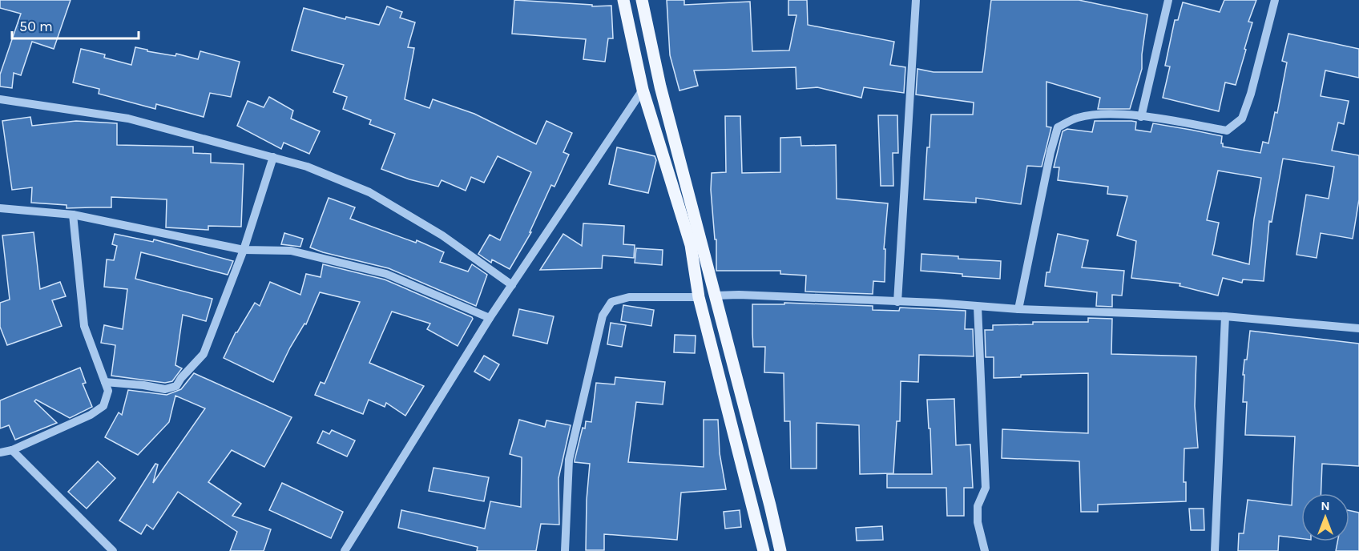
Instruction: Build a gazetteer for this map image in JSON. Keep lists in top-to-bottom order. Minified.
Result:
{"scale_bar":"50 m","north":"top"}
